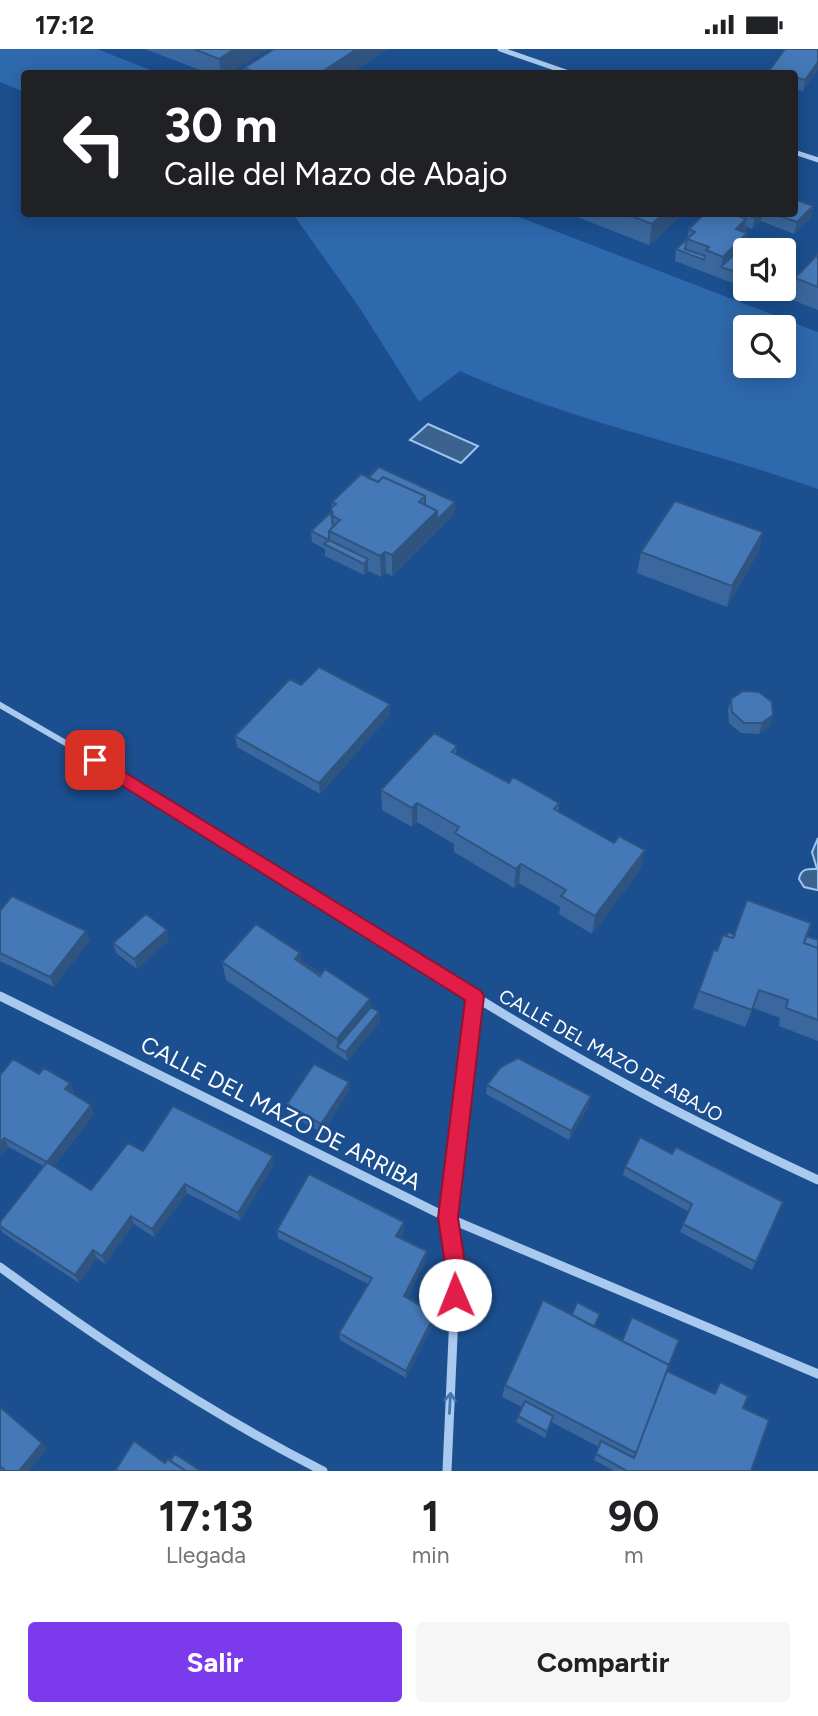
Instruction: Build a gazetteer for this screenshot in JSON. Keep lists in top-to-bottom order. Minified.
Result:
{"streets":{"street":["CALLE DEL MAZO DE ABAJO","CALLE DEL MAZO DE ARRIBA"]},"page":{"status":"17:12","turn":["30 m","Calle del Mazo de Abajo"],"eta":["17:13","Llegada","1","min","90","m"],"buttons":["Salir","Compartir"]}}
